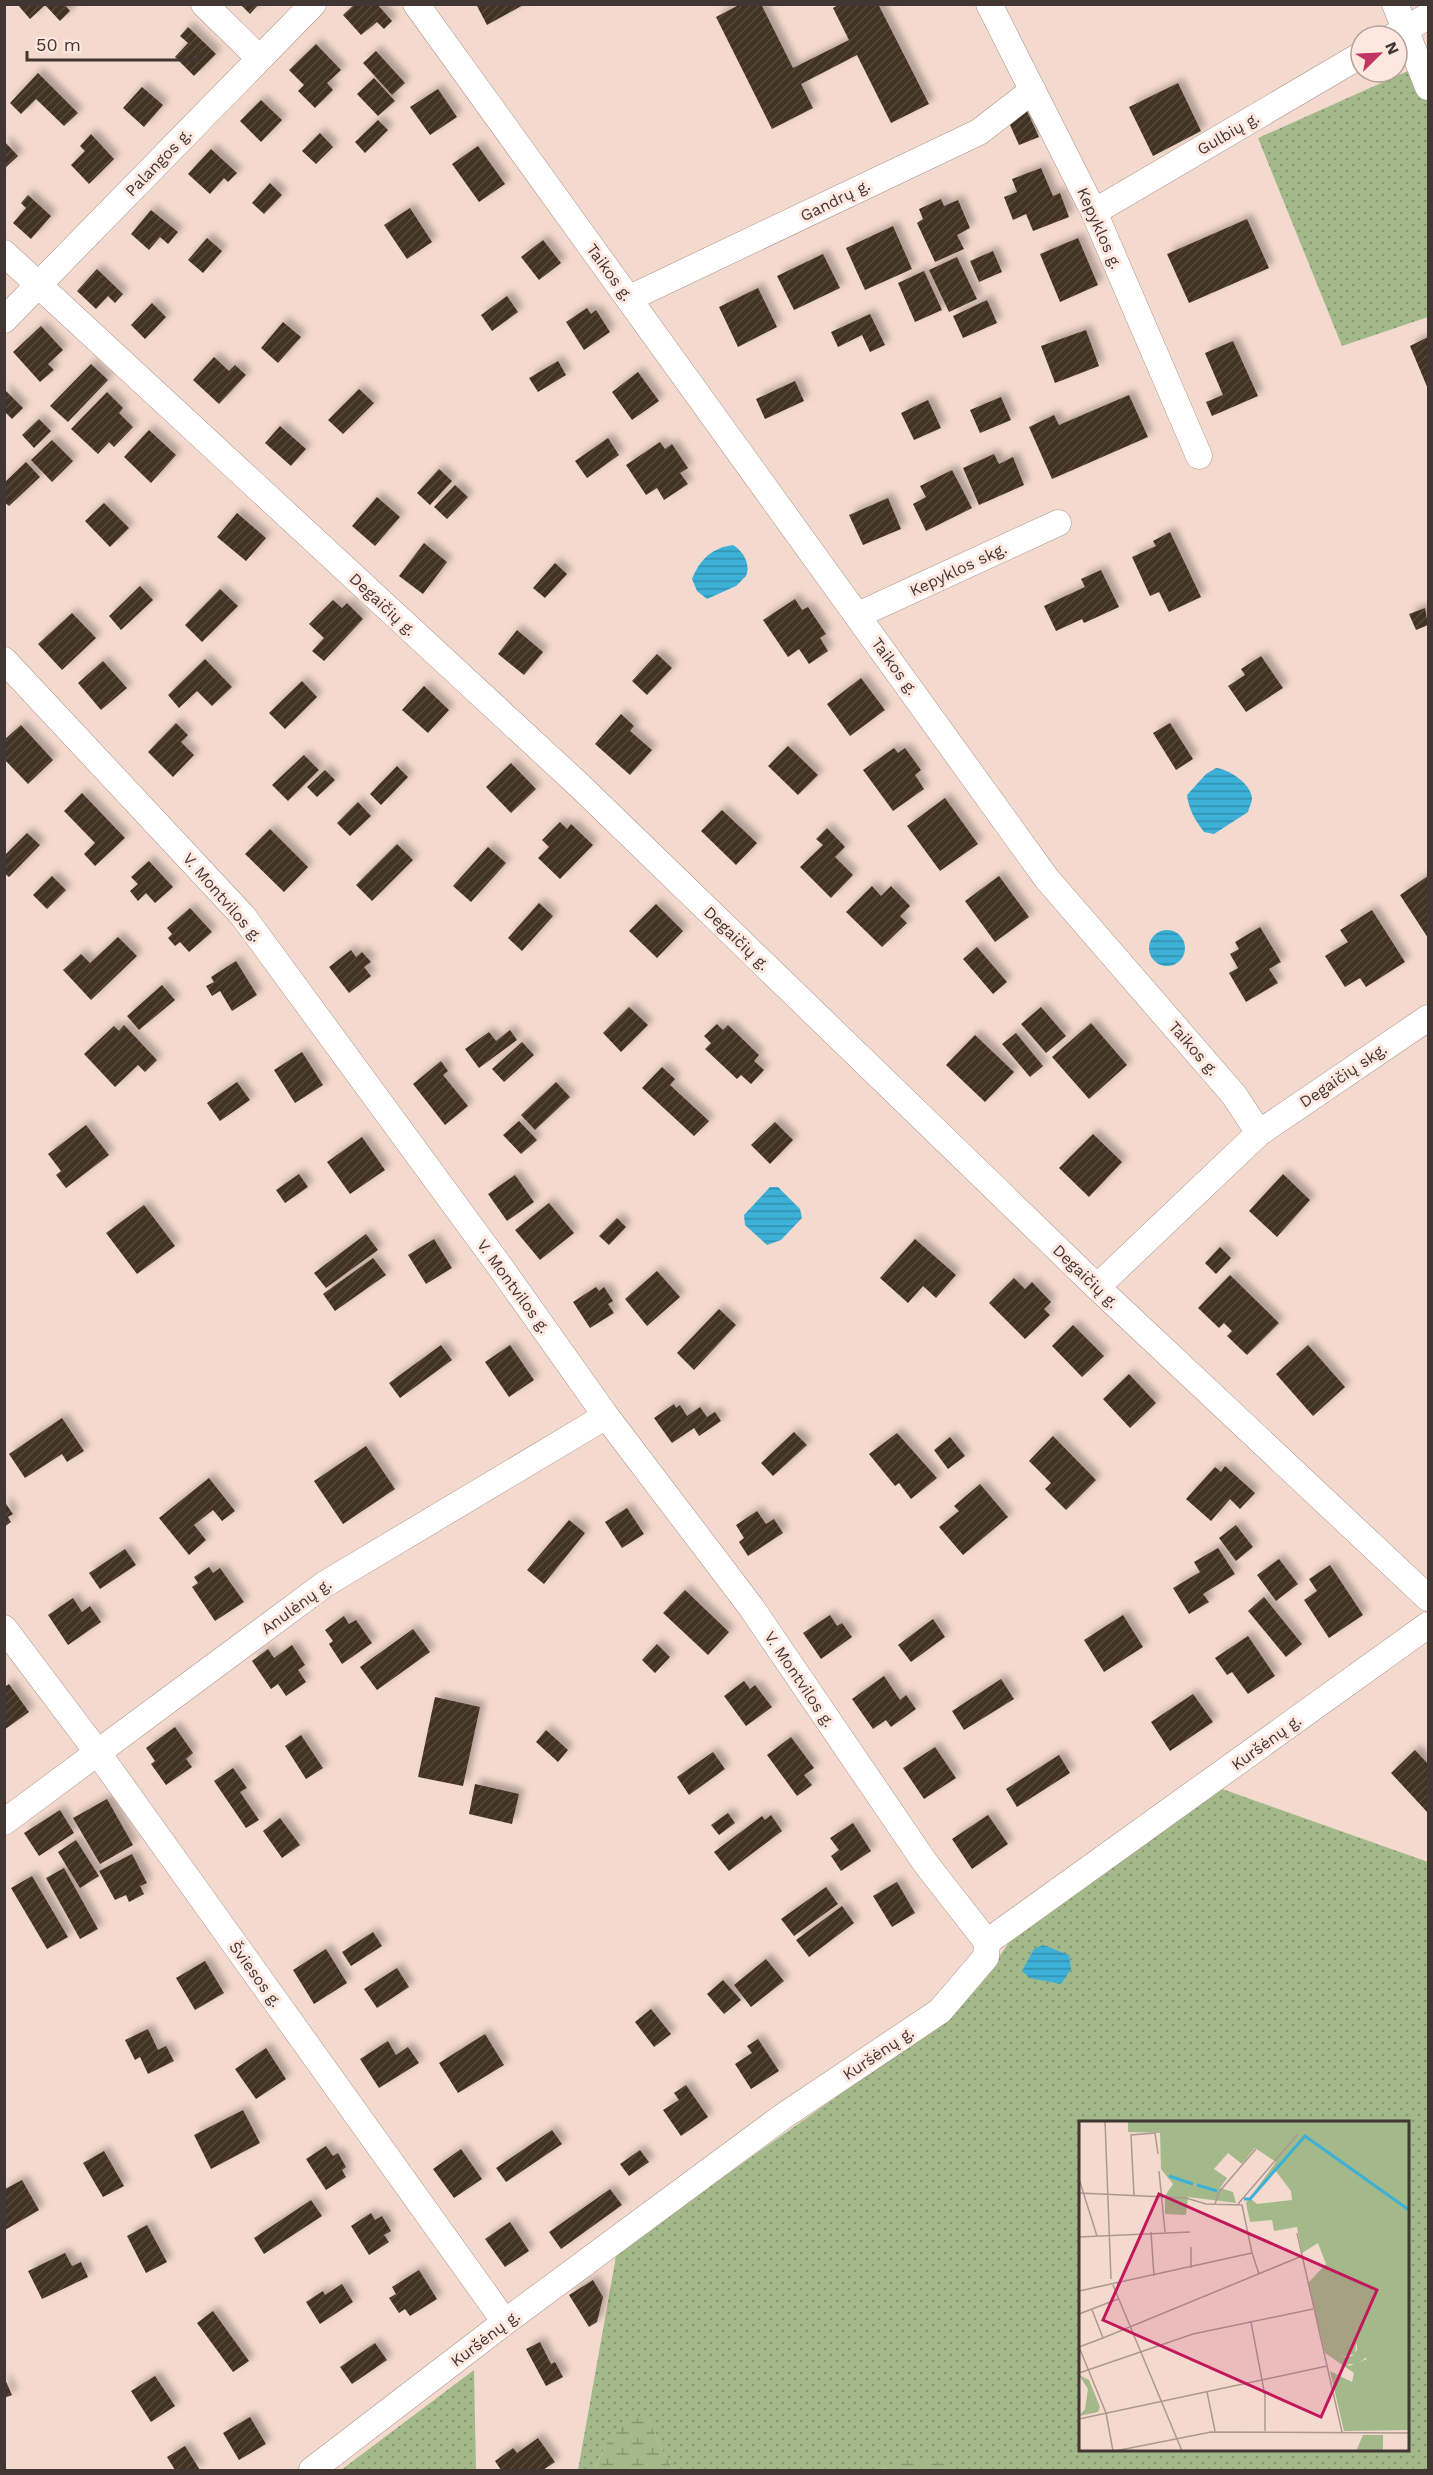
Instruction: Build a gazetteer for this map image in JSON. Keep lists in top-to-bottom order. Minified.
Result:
{"streets":{"street":["Gulbių g.","Palangos g.","Gandrų g.","Kepyklos g.","Taikos g.","Kepyklos skg.","Degaičių g.","V. Montvilos g.","Degaičių skg.","Anulėnų g.","Kuršėnų g.","Šviesos g."]},"crossings":[["Gulbių g.","Kepyklos g."],["Palangos g.","Degaičių g."],["Gandrų g.","Kepyklos g."],["Gandrų g.","Taikos g."],["Taikos g.","Kepyklos skg."],["Taikos g.","Degaičių skg."],["V. Montvilos g.","Anulėnų g."],["V. Montvilos g.","Kuršėnų g."],["Anulėnų g.","Šviesos g."],["Kuršėnų g.","Šviesos g."]],"scale_bar":"50 m","north":"top right"}
